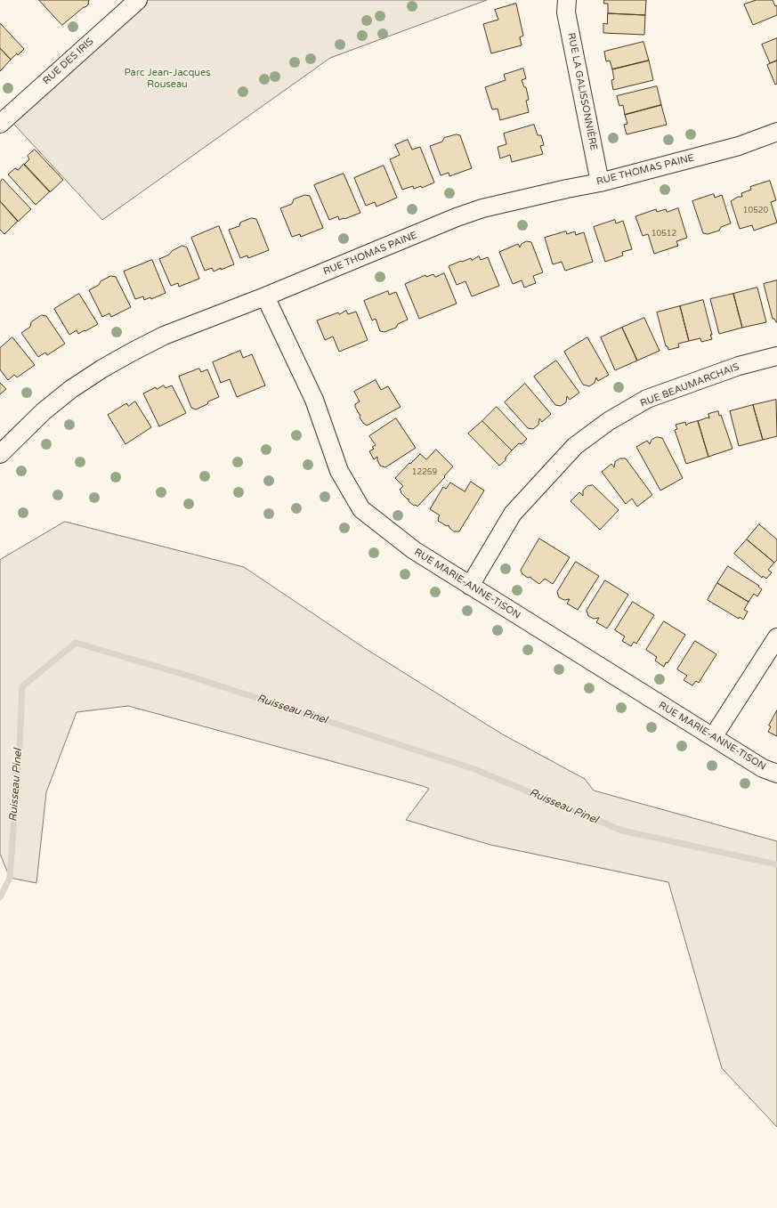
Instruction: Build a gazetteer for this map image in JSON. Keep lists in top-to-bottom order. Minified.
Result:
{"streets":{"street":["RUE DES IRIS","RUE LA GALISSONNIÈRE","RUE THOMAS PAINE","RUE BEAUMARCHAIS","RUE MARIE-ANNE-TISON"]},"crossings":[["RUE LA GALISSONNIÈRE","RUE THOMAS PAINE"],["RUE THOMAS PAINE","RUE MARIE-ANNE-TISON"],["RUE BEAUMARCHAIS","RUE MARIE-ANNE-TISON"]],"water":["Ruisseau Pinel"],"parks":["Parc Jean-Jacques Rouseau"],"house_numbers":["10520","10512","12259"]}
